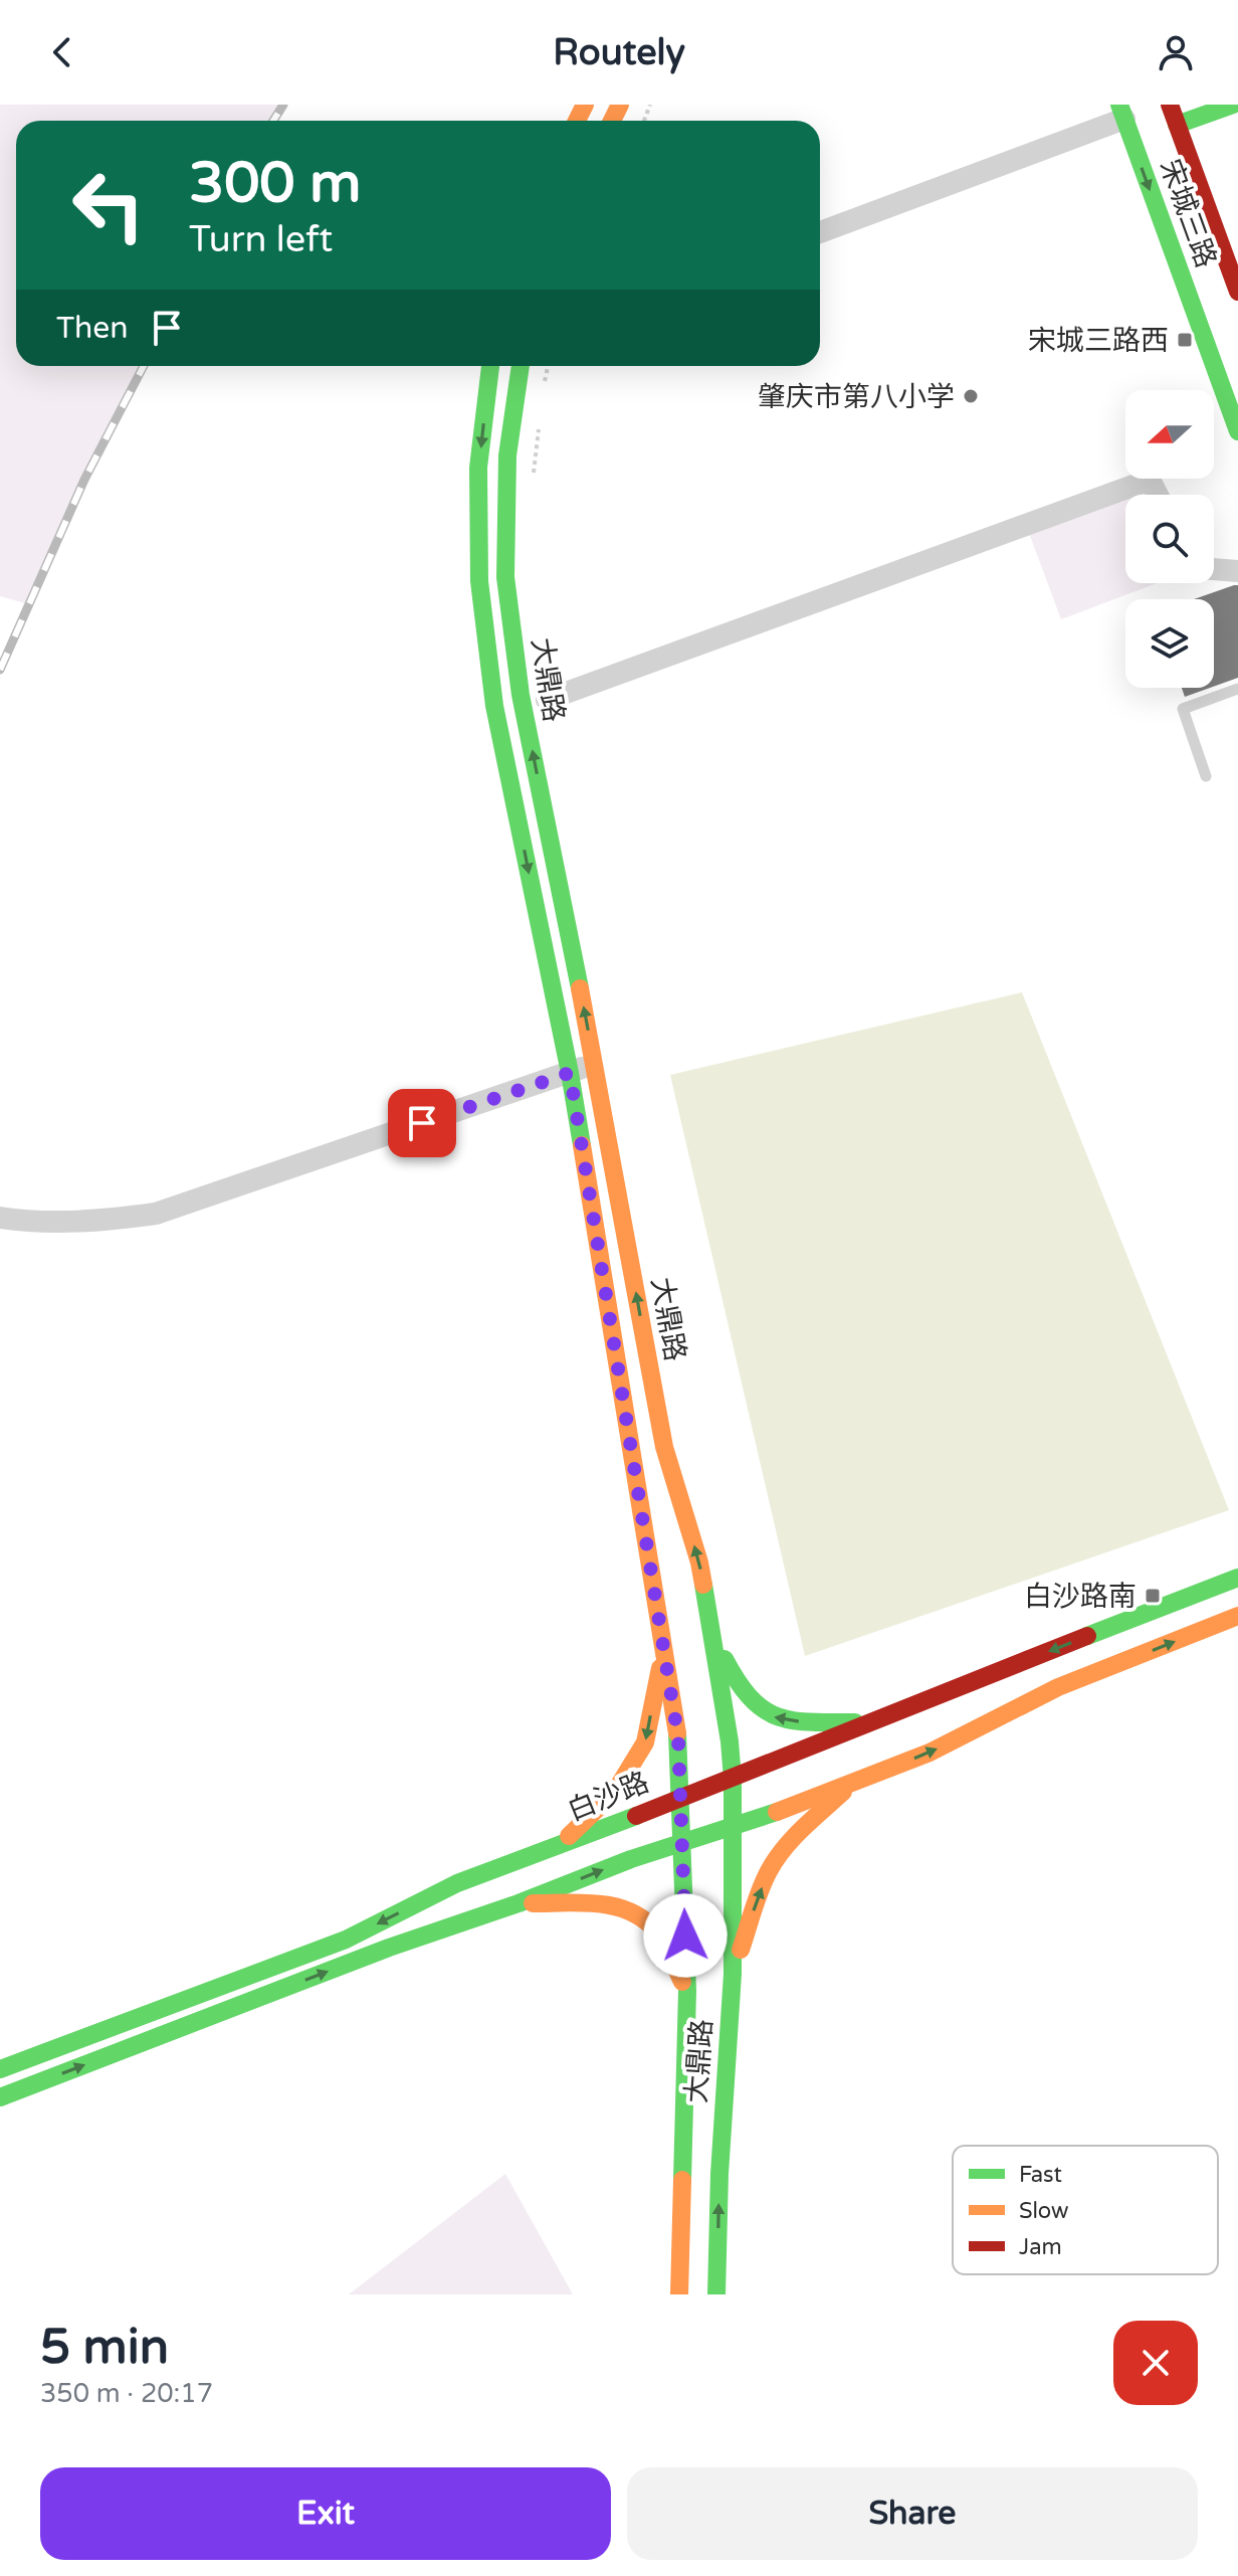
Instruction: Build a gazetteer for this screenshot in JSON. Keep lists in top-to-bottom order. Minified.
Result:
{"streets":{"main road":["宋城三路","大鼎路","白沙路"]},"crossings":[["大鼎路","白沙路"]],"places":{"transit":["宋城三路西","白沙路南"],"other":["肇庆市第八小学"]},"legend":["Fast","Slow","Jam"],"north":"left","page":{"header":"Routely","turn":["300 m","Turn left"],"then":"Then","heading":["5 min","350 m · 20:17"],"buttons":["Exit","Share"]}}
